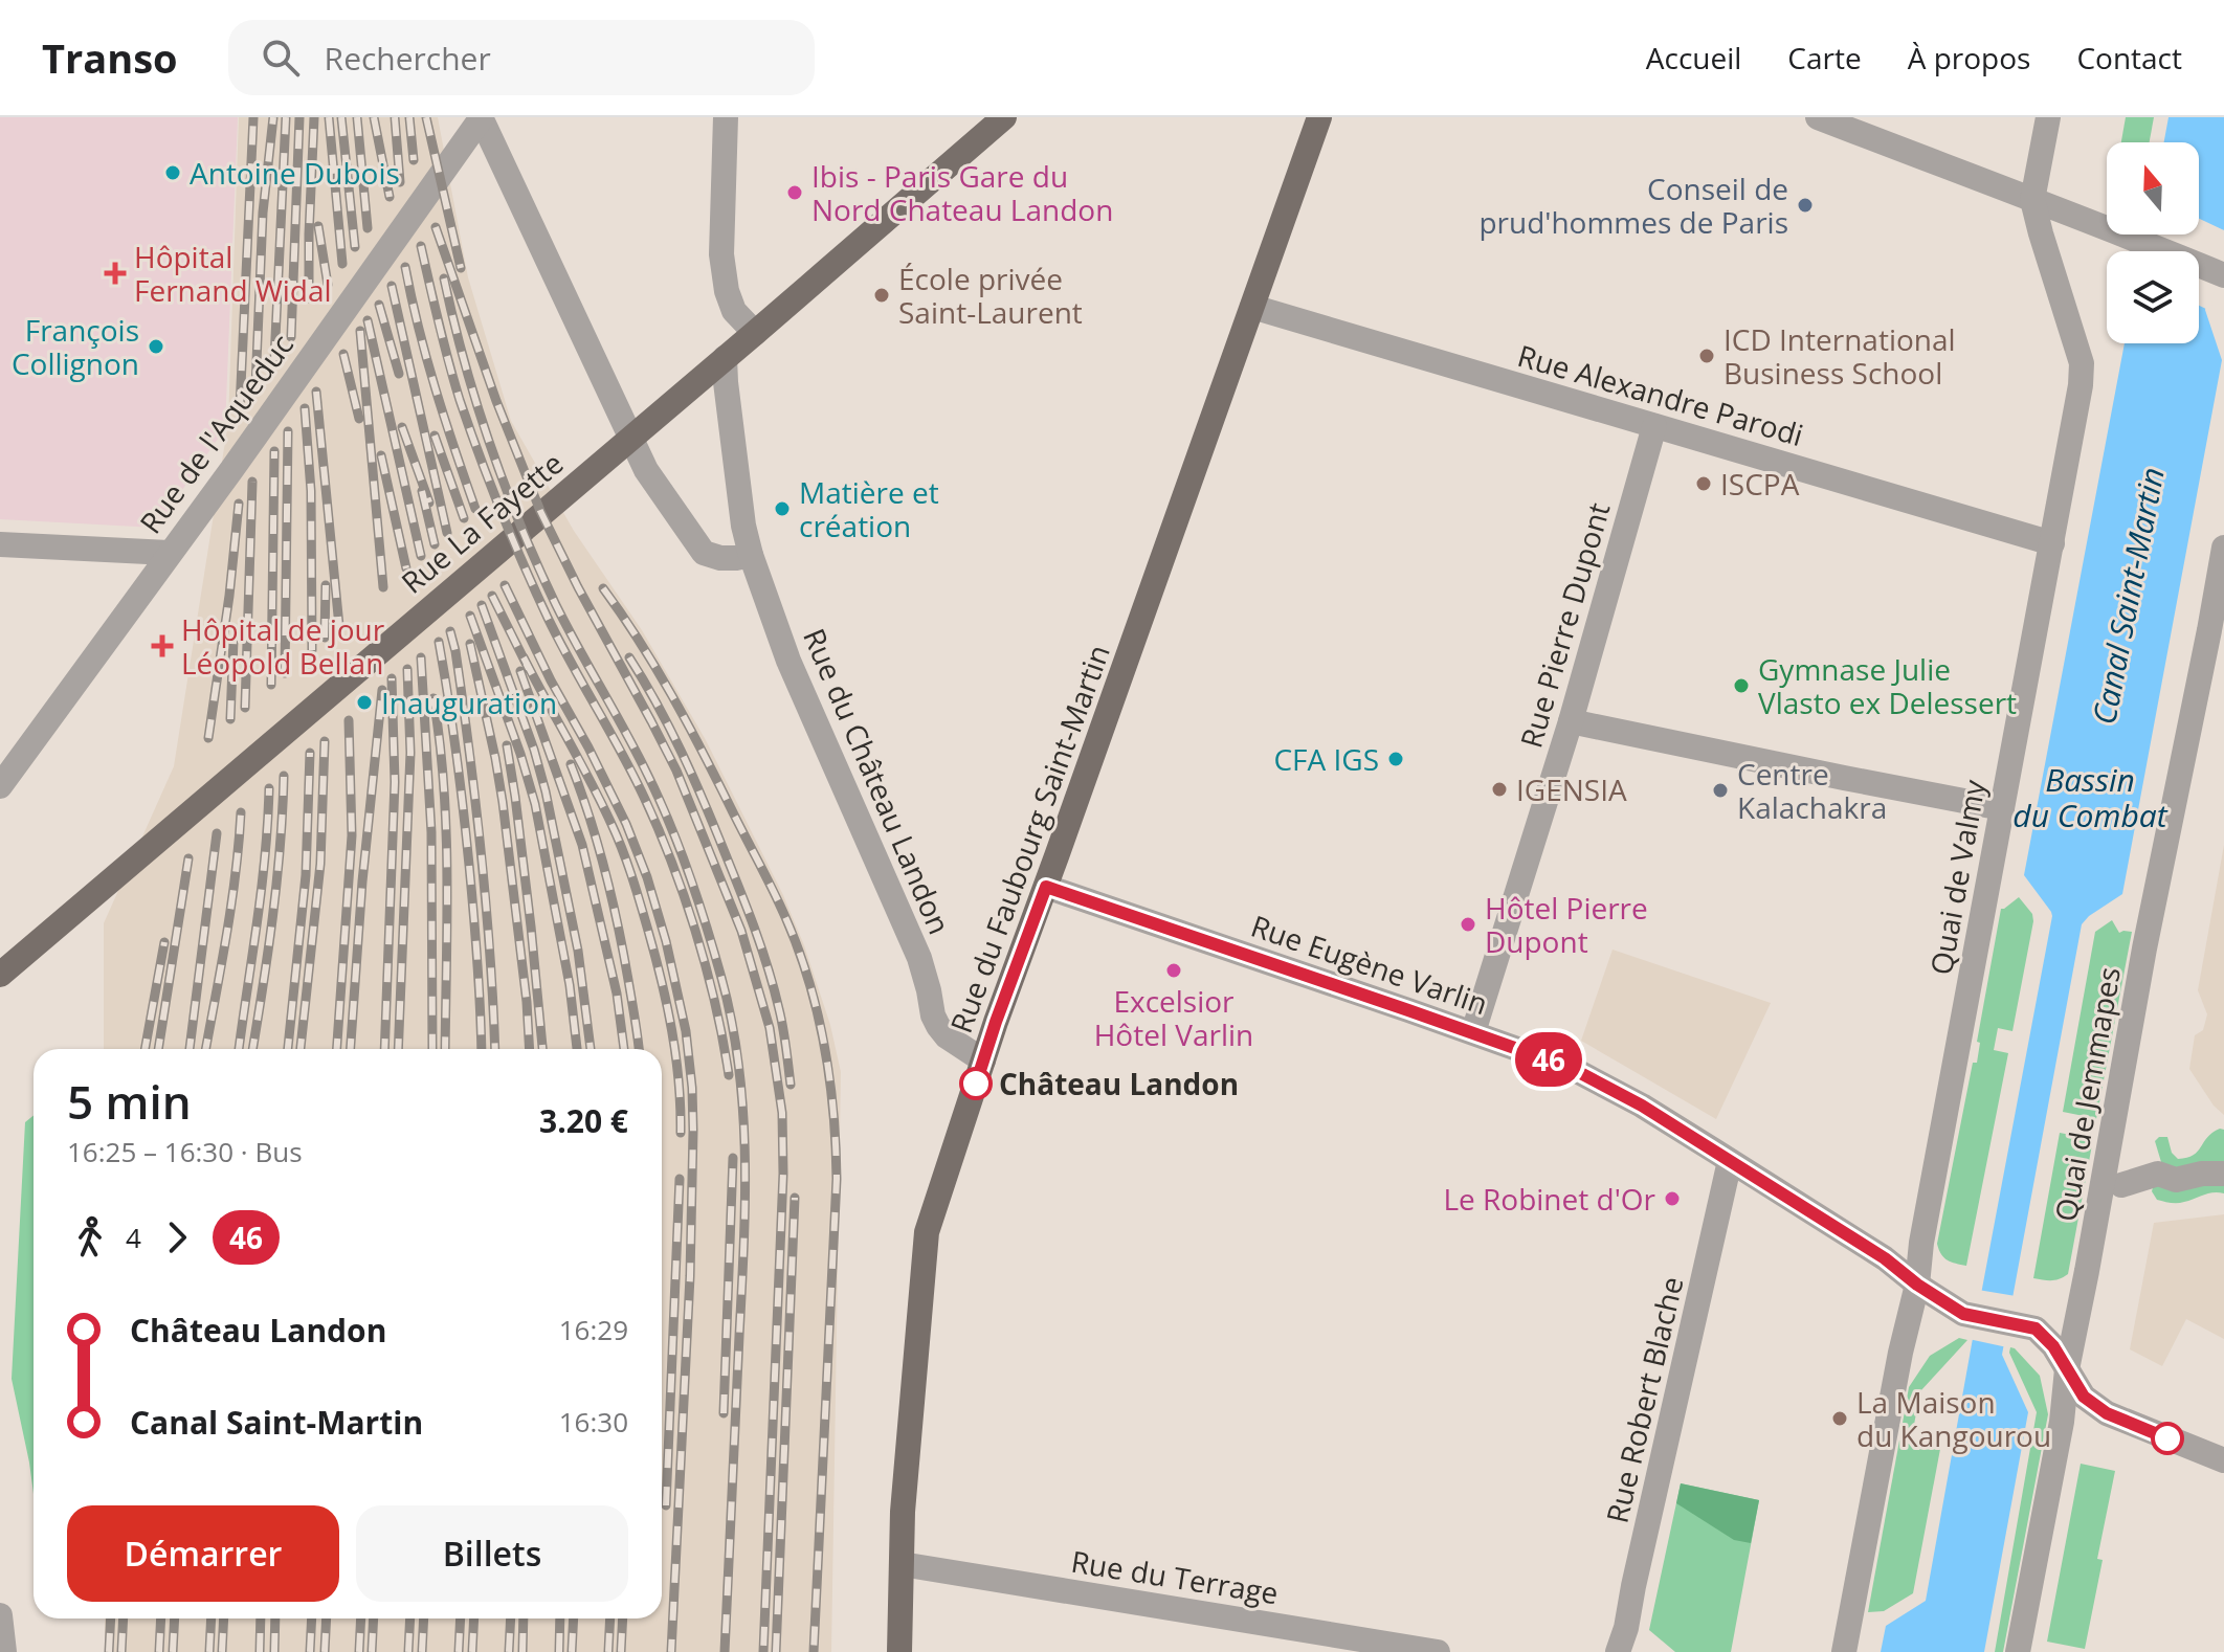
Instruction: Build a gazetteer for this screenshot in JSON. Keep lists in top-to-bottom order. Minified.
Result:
{"streets":{"main road":["Rue La Fayette","Rue du Faubourg Saint-Martin"],"street":["Rue Alexandre Parodi","Rue de l'Aqueduc","Rue Pierre Dupont","Rue du Château Landon","Quai de Valmy","Rue Eugène Varlin","Quai de Jemmapes","Rue Robert Blache","Rue du Terrage"]},"crossings":[["Rue Alexandre Parodi","Rue Pierre Dupont"],["Rue Alexandre Parodi","Rue du Faubourg Saint-Martin"],["Rue Alexandre Parodi","Quai de Valmy"],["Rue La Fayette","Rue du Château Landon"],["Rue Pierre Dupont","Rue Eugène Varlin"],["Rue du Château Landon","Rue du Faubourg Saint-Martin"],["Rue du Faubourg Saint-Martin","Rue Eugène Varlin"],["Rue du Faubourg Saint-Martin","Rue du Terrage"],["Quai de Valmy","Rue Eugène Varlin"],["Rue Eugène Varlin","Quai de Jemmapes"],["Rue Eugène Varlin","Rue Robert Blache"]],"water":["Canal Saint-Martin","Bassin du Combat"],"places":{"other":["Antoine Dubois","Ibis - Paris Gare du Nord Chateau Landon","Conseil de prud'hommes de Paris","École privée Saint-Laurent","François Collignon","ICD International Business School","ISCPA","Matière et création","Gymnase Julie Vlasto ex Delessert","Inauguration","CFA IGS","IGENSIA","Centre Kalachakra","Hôtel Pierre Dupont","Excelsior Hôtel Varlin","Château Landon","Le Robinet d'Or","La Maison du Kangourou"],"health":["Hôpital Fernand Widal","Hôpital de jour Léopold Bellan"]},"lines":["bus line 46"],"north":"top","page":{"header":"Transo","search":"Rechercher","nav":["Accueil","Carte","À propos","Contact"],"on_map":"46","heading":["5 min","16:25 – 16:30 · Bus","3.20 €"],"legs":["4","46"],"list":[{"name":"Château Landon","value":"16:29"},{"name":"Canal Saint-Martin","value":"16:30"}],"buttons":["Démarrer","Billets"]}}
